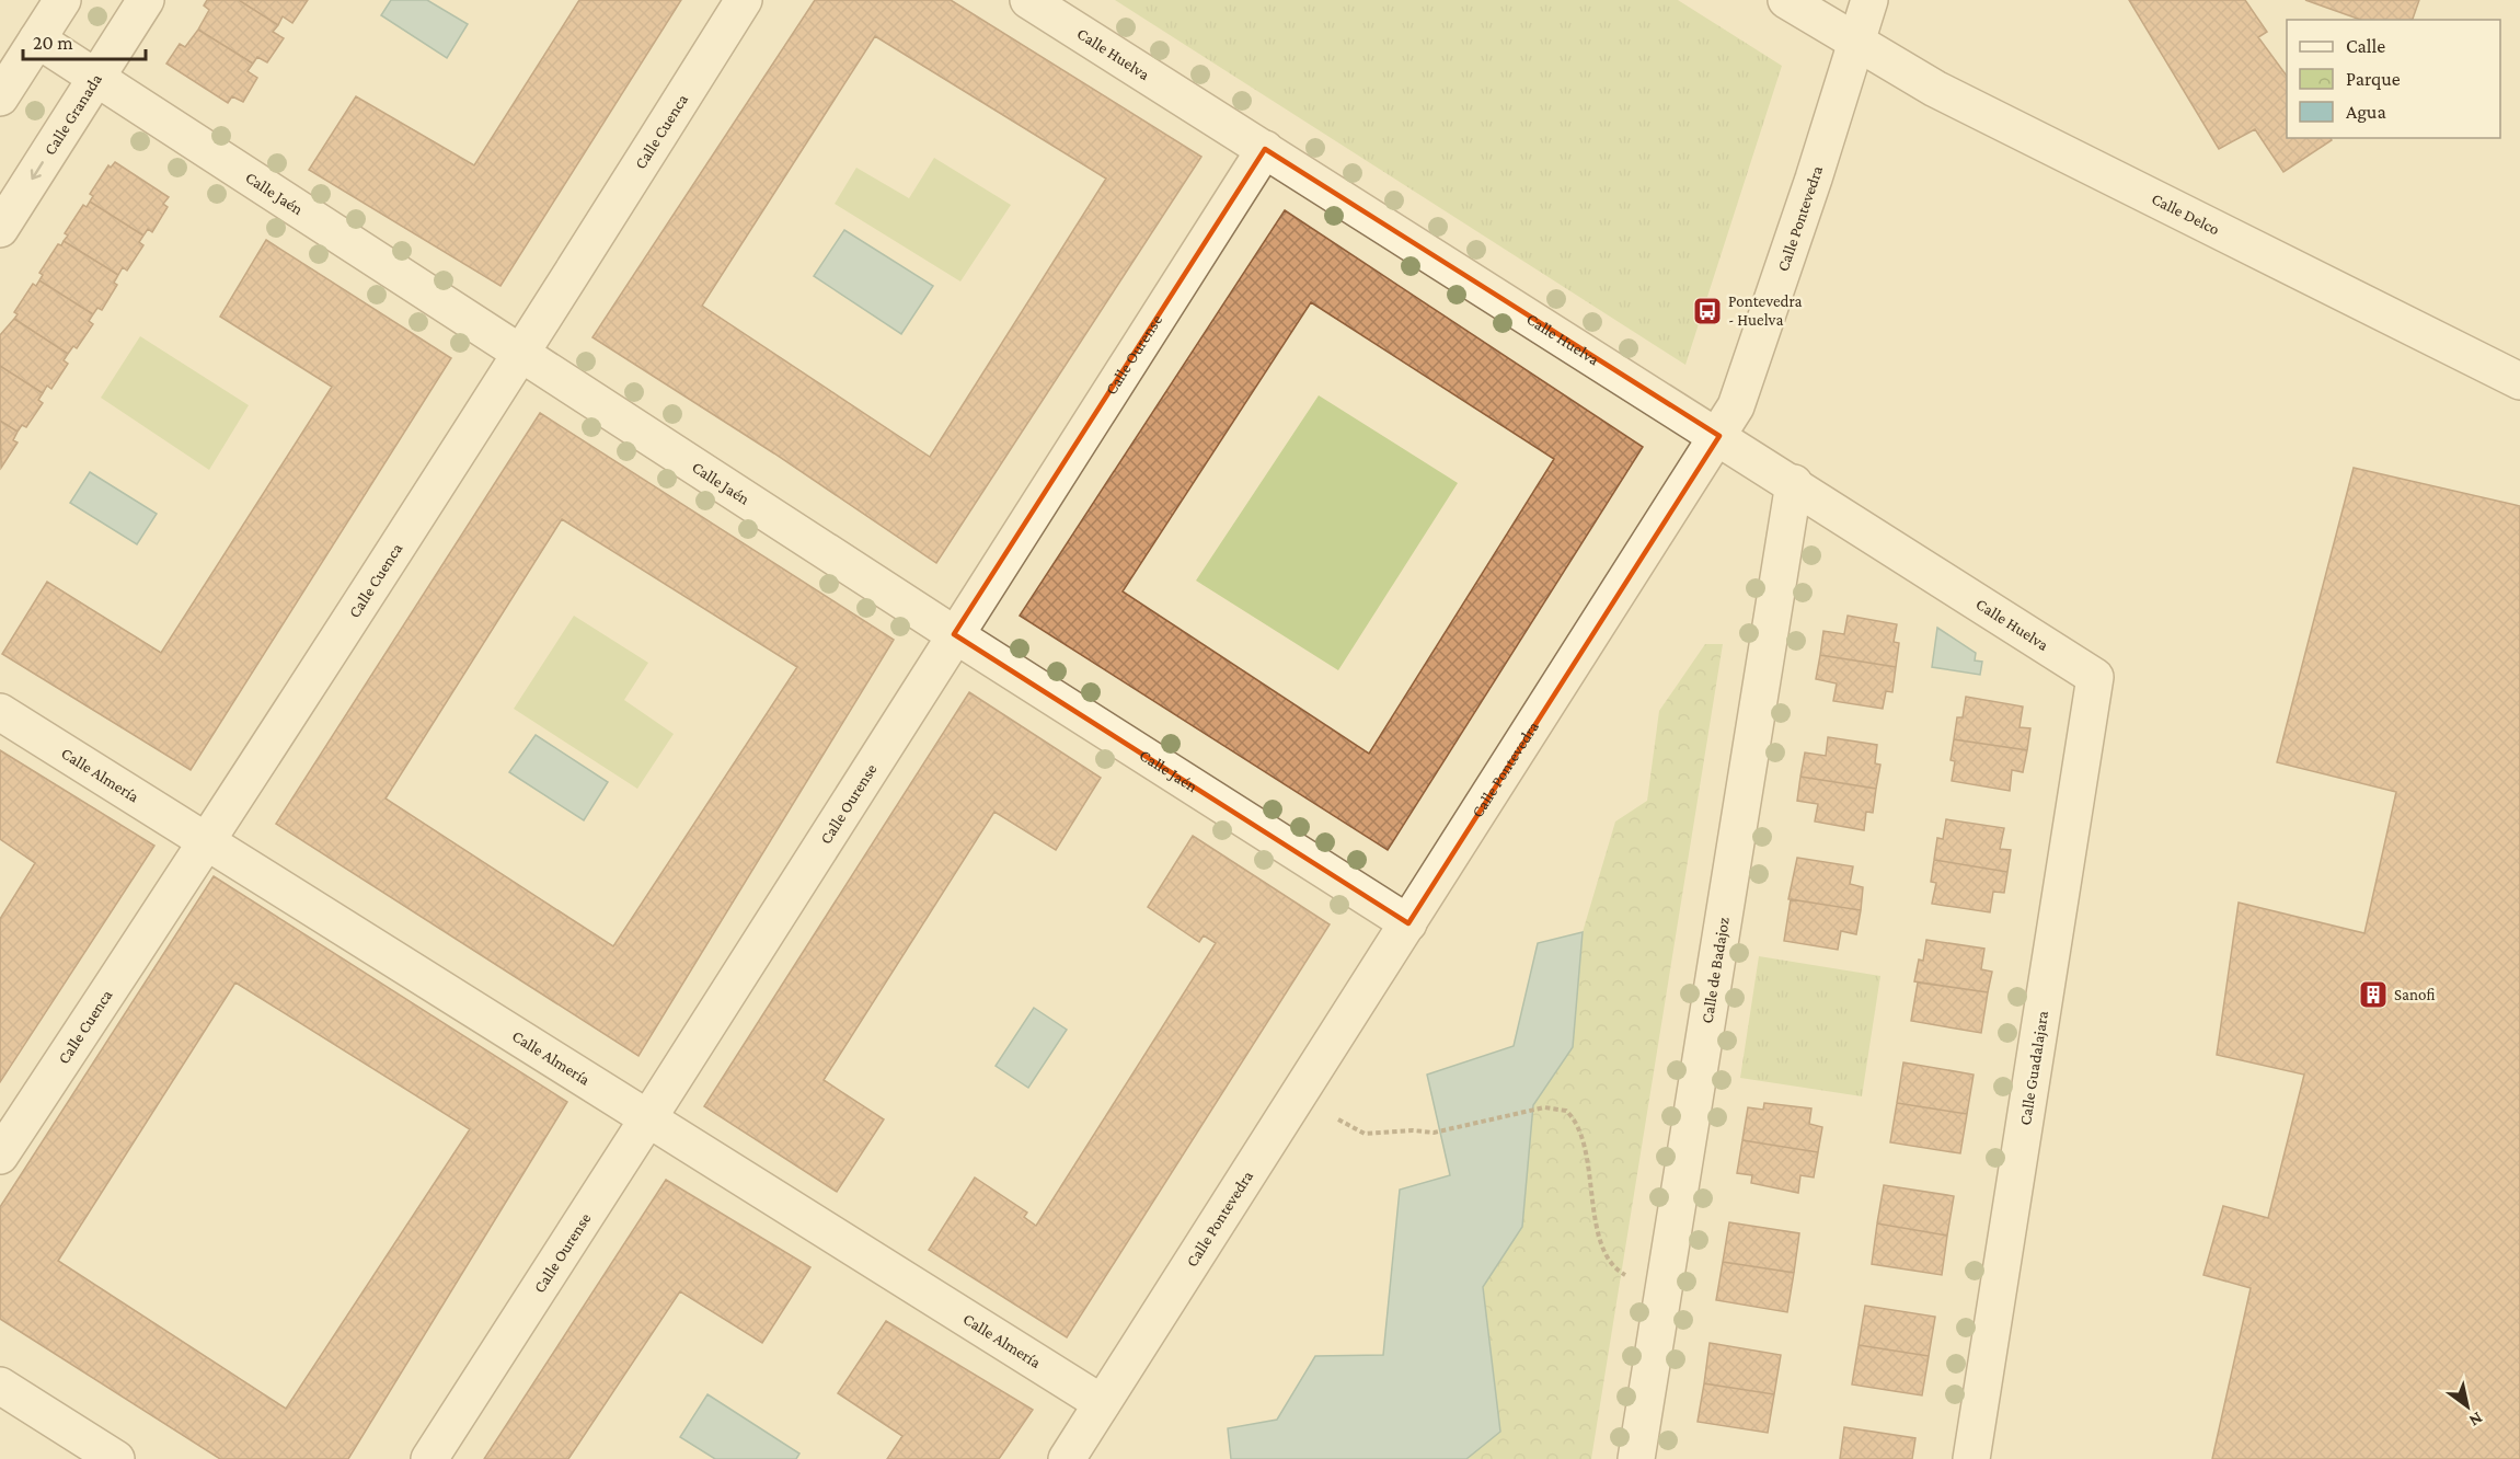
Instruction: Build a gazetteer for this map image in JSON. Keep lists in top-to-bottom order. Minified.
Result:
{"streets":{"street":["Calle Huelva","Calle Granada","Calle Cuenca","Calle Jaén","Calle Delco","Calle Pontevedra","Calle Ourense","Calle Almería","Calle de Badajoz","Calle Guadalajara"]},"crossings":[["Calle Huelva","Calle Pontevedra"],["Calle Huelva","Calle Ourense"],["Calle Huelva","Calle de Badajoz"],["Calle Huelva","Calle Guadalajara"],["Calle Granada","Calle Jaén"],["Calle Cuenca","Calle Jaén"],["Calle Cuenca","Calle Almería"],["Calle Jaén","Calle Pontevedra"],["Calle Jaén","Calle Ourense"],["Calle Delco","Calle Pontevedra"],["Calle Pontevedra","Calle Almería"],["Calle Ourense","Calle Almería"]],"places":{"bus stop":["Pontevedra - Huelva"],"building":["Sanofi"]},"legend":["Calle","Parque","Agua"],"scale_bar":"20 m","north":"bottom right"}
